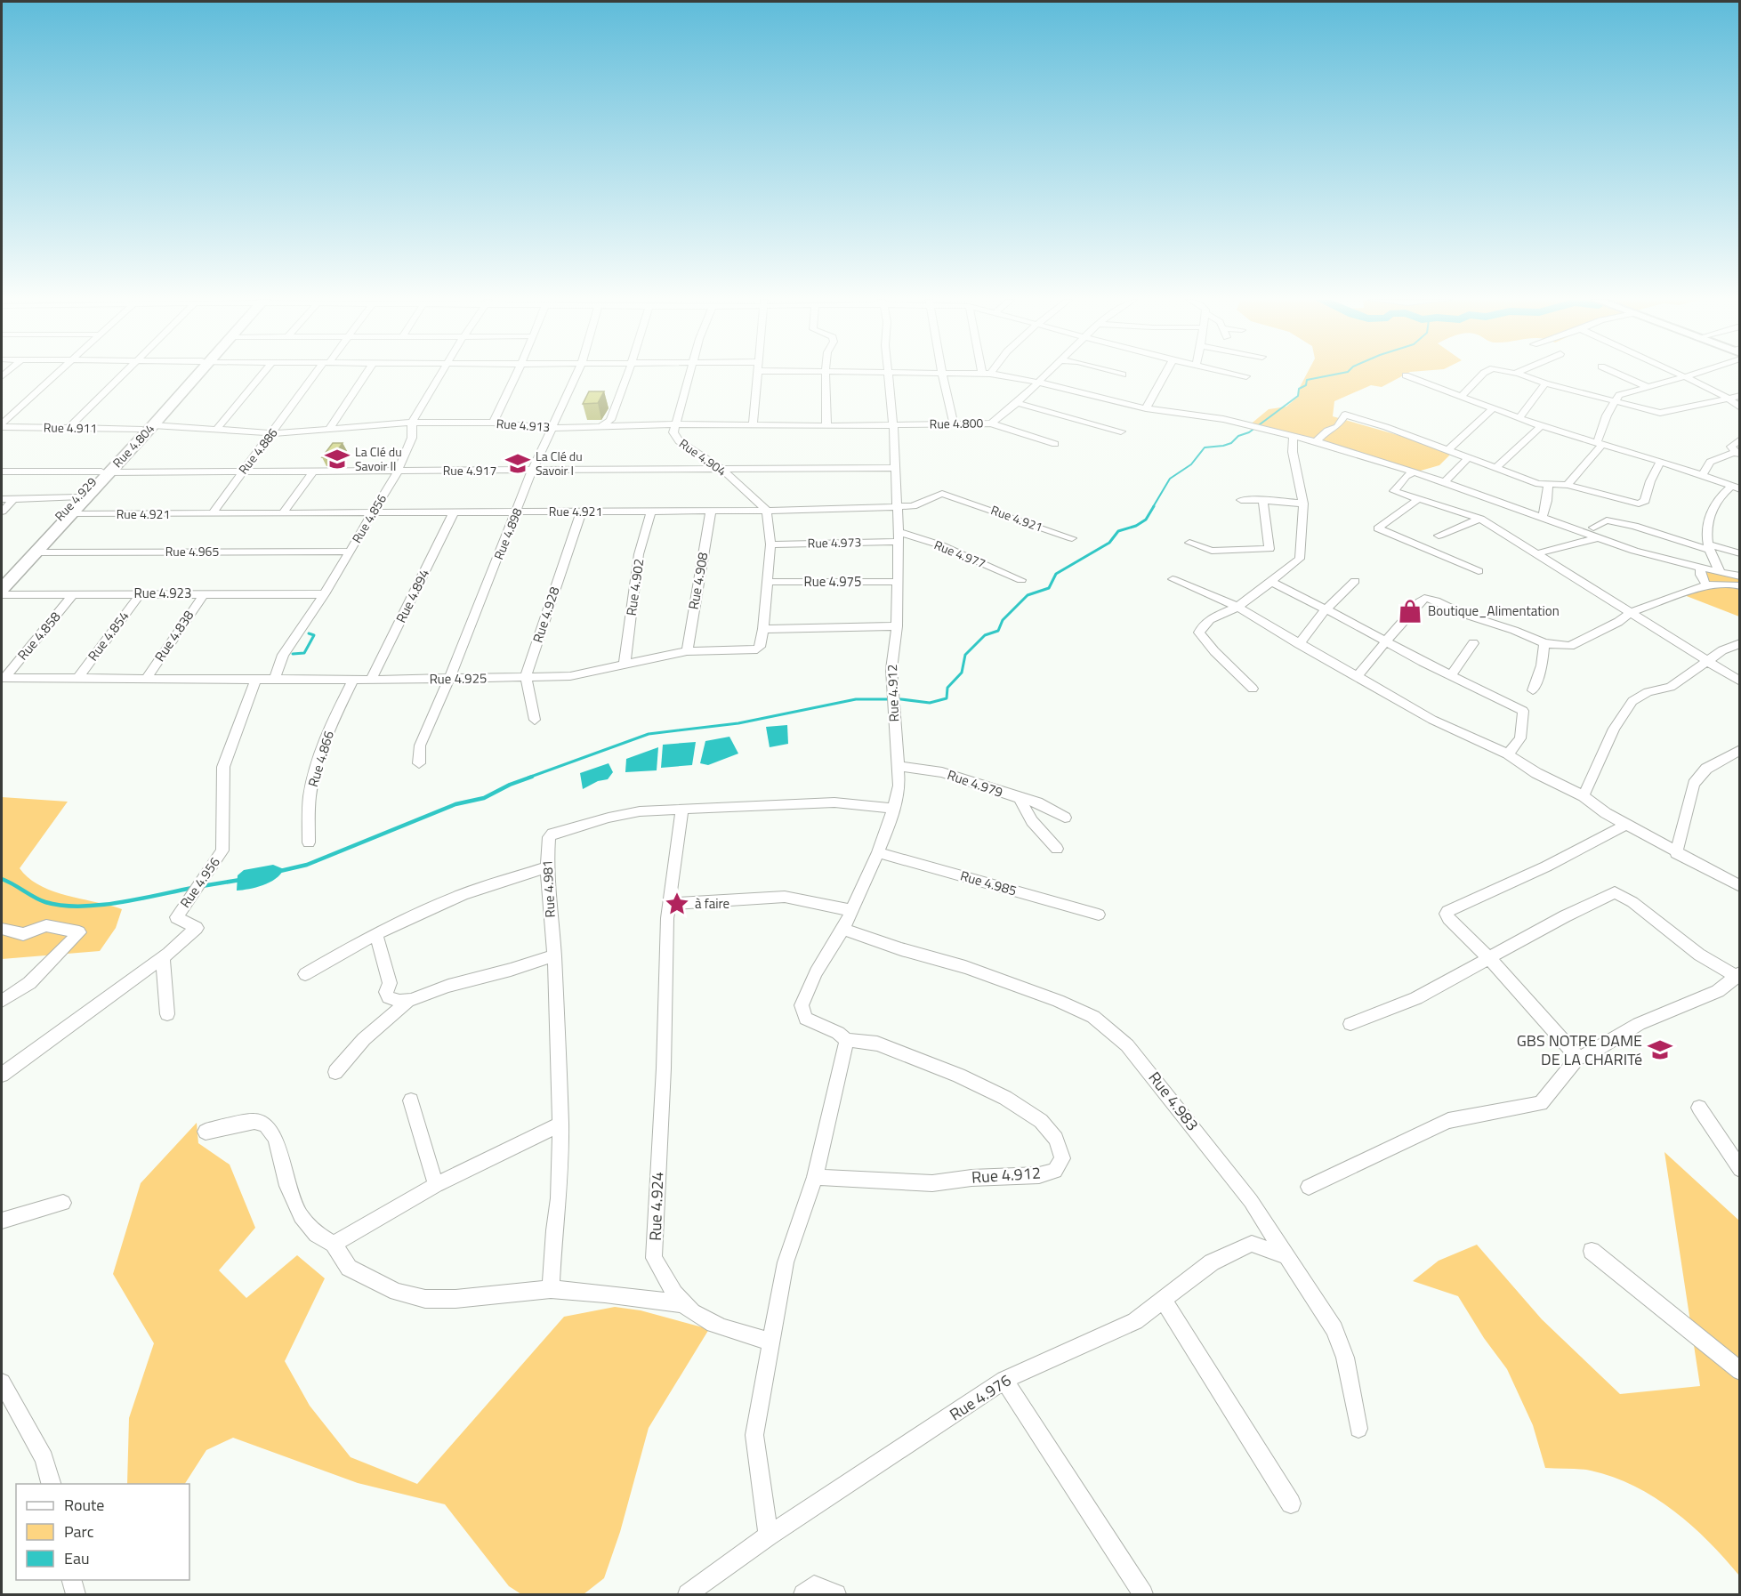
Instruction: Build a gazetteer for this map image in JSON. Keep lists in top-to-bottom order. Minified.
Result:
{"streets":{"main road":["Rue 4.804","Rue 4.929"],"street":["Rue 4.800","Rue 4.913","Rue 4.911","Rue 4.886","Rue 4.904","Rue 4.917","Rue 4.921","Rue 4.856","Rue 4.898","Rue 4.973","Rue 4.965","Rue 4.977","Rue 4.908","Rue 4.975","Rue 4.902","Rue 4.923","Rue 4.894","Rue 4.928","Rue 4.858","Rue 4.854","Rue 4.838","Rue 4.925","Rue 4.912","Rue 4.866","Rue 4.979","Rue 4.956","Rue 4.985","Rue 4.981","Rue 4.983","Rue 4.924","Rue 4.976"]},"crossings":[["Rue 4.800","Rue 4.913"],["Rue 4.800","Rue 4.912"],["Rue 4.913","Rue 4.804"],["Rue 4.913","Rue 4.886"],["Rue 4.913","Rue 4.904"],["Rue 4.913","Rue 4.856"],["Rue 4.913","Rue 4.898"],["Rue 4.913","Rue 4.912"],["Rue 4.911","Rue 4.929"],["Rue 4.804","Rue 4.917"],["Rue 4.804","Rue 4.929"],["Rue 4.804","Rue 4.921"],["Rue 4.804","Rue 4.965"],["Rue 4.886","Rue 4.917"],["Rue 4.886","Rue 4.921"],["Rue 4.904","Rue 4.917"],["Rue 4.904","Rue 4.921"],["Rue 4.917","Rue 4.929"],["Rue 4.917","Rue 4.856"],["Rue 4.917","Rue 4.898"],["Rue 4.917","Rue 4.912"],["Rue 4.921","Rue 4.856"],["Rue 4.921","Rue 4.898"],["Rue 4.921","Rue 4.908"],["Rue 4.921","Rue 4.902"],["Rue 4.921","Rue 4.894"],["Rue 4.921","Rue 4.928"],["Rue 4.921","Rue 4.912"],["Rue 4.856","Rue 4.965"],["Rue 4.856","Rue 4.923"],["Rue 4.856","Rue 4.925"],["Rue 4.898","Rue 4.925"],["Rue 4.973","Rue 4.977"],["Rue 4.973","Rue 4.912"],["Rue 4.977","Rue 4.912"],["Rue 4.908","Rue 4.925"],["Rue 4.975","Rue 4.912"],["Rue 4.902","Rue 4.925"],["Rue 4.923","Rue 4.858"],["Rue 4.923","Rue 4.854"],["Rue 4.923","Rue 4.838"],["Rue 4.894","Rue 4.925"],["Rue 4.928","Rue 4.925"],["Rue 4.858","Rue 4.925"],["Rue 4.854","Rue 4.925"],["Rue 4.838","Rue 4.925"],["Rue 4.925","Rue 4.866"],["Rue 4.925","Rue 4.956"],["Rue 4.912","Rue 4.979"],["Rue 4.912","Rue 4.985"],["Rue 4.912","Rue 4.981"],["Rue 4.912","Rue 4.983"],["Rue 4.981","Rue 4.924"],["Rue 4.983","Rue 4.976"]],"places":{"school or university":["La Clé du Savoir II","La Clé du Savoir I","GBS NOTRE DAME DE LA CHARITé"],"shop":["Boutique_Alimentation"],"place":["à faire"]},"legend":["Route","Parc","Eau"]}
